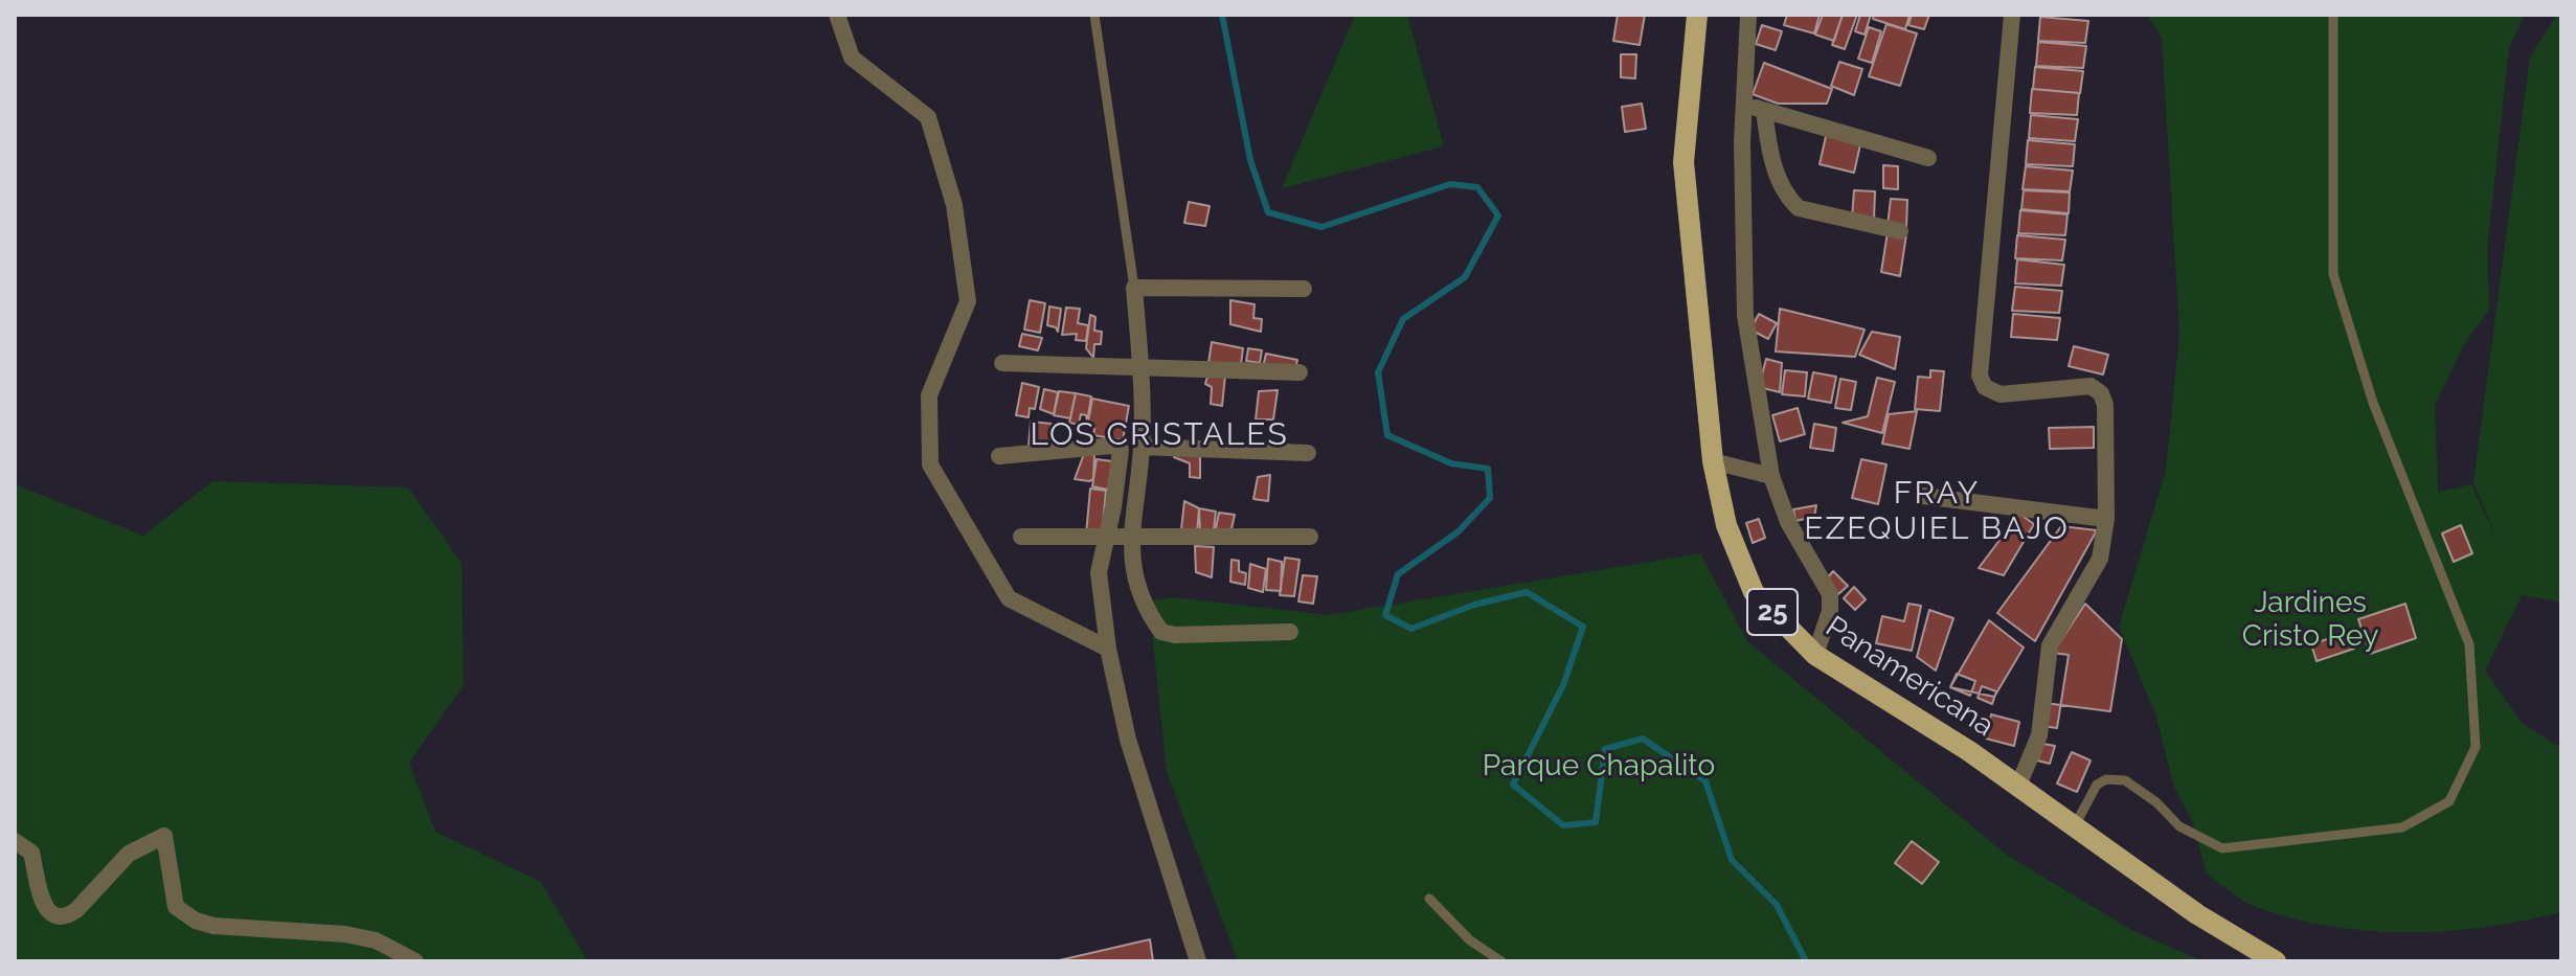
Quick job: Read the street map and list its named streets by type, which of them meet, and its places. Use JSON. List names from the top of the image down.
{
  "streets": {
    "main road": ["25", "Panamericana"]
  },
  "districts": ["LOS CRISTALES", "FRAY EZEQUIEL BAJO"],
  "parks": ["Jardines Cristo Rey", "Parque Chapalito"]
}
